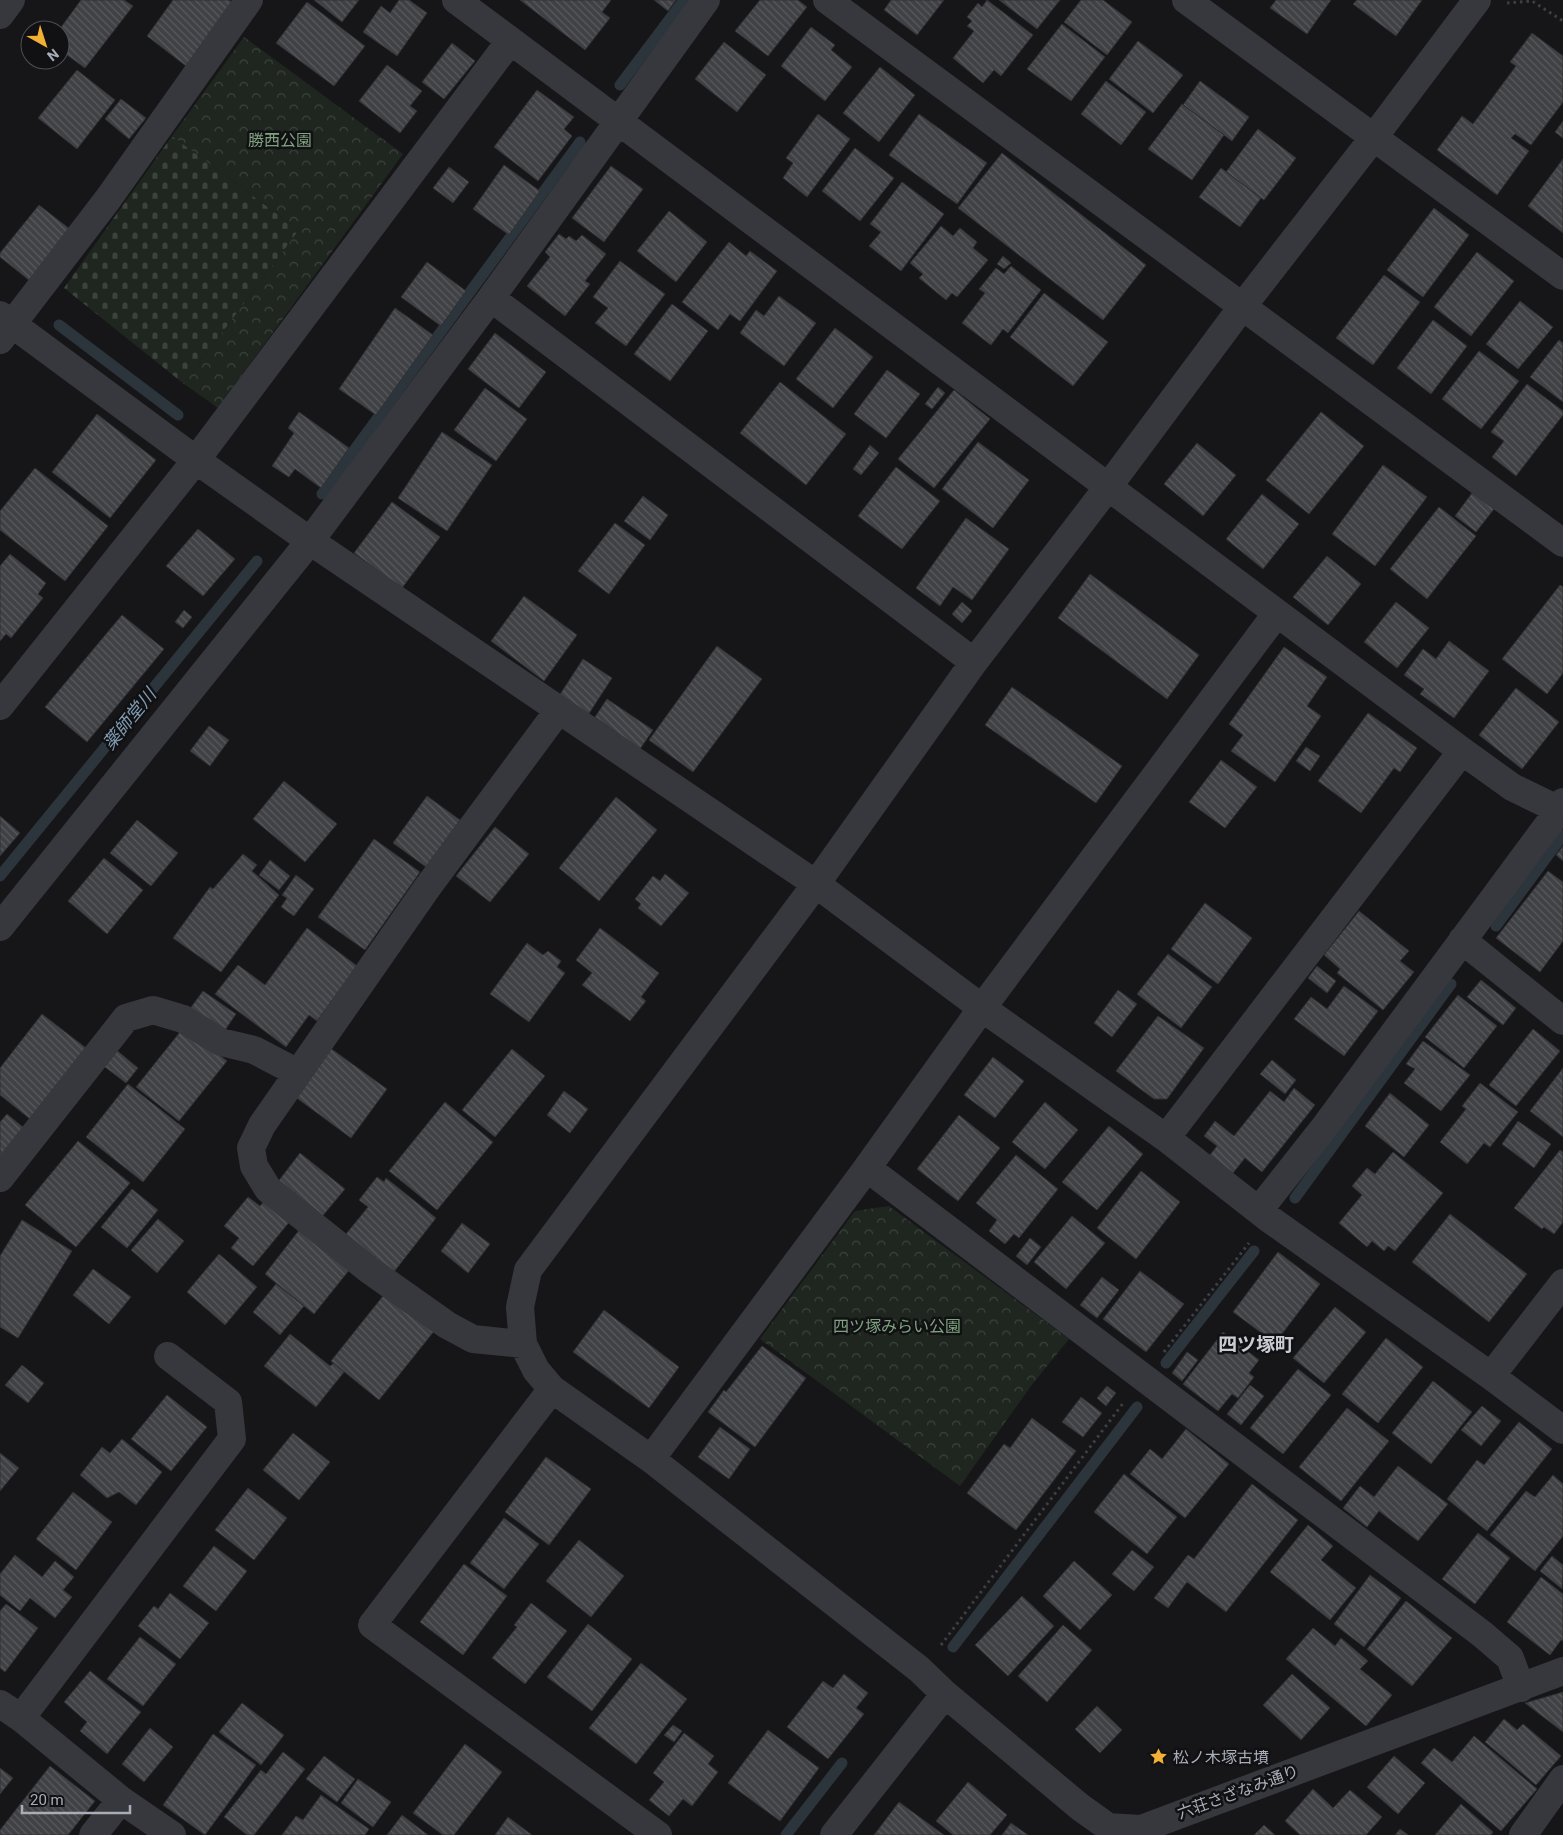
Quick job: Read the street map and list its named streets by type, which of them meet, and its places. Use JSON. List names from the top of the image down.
{
  "streets": {
    "street": ["六荘さざなみ通り"]
  },
  "districts": ["四ツ塚町"],
  "water": ["薬師堂川"],
  "parks": ["勝西公園", "四ツ塚みらい公園"],
  "places": {
    "place": ["松ノ木塚古墳"]
  },
  "scale_bar": "20 m",
  "north": "bottom right"
}
